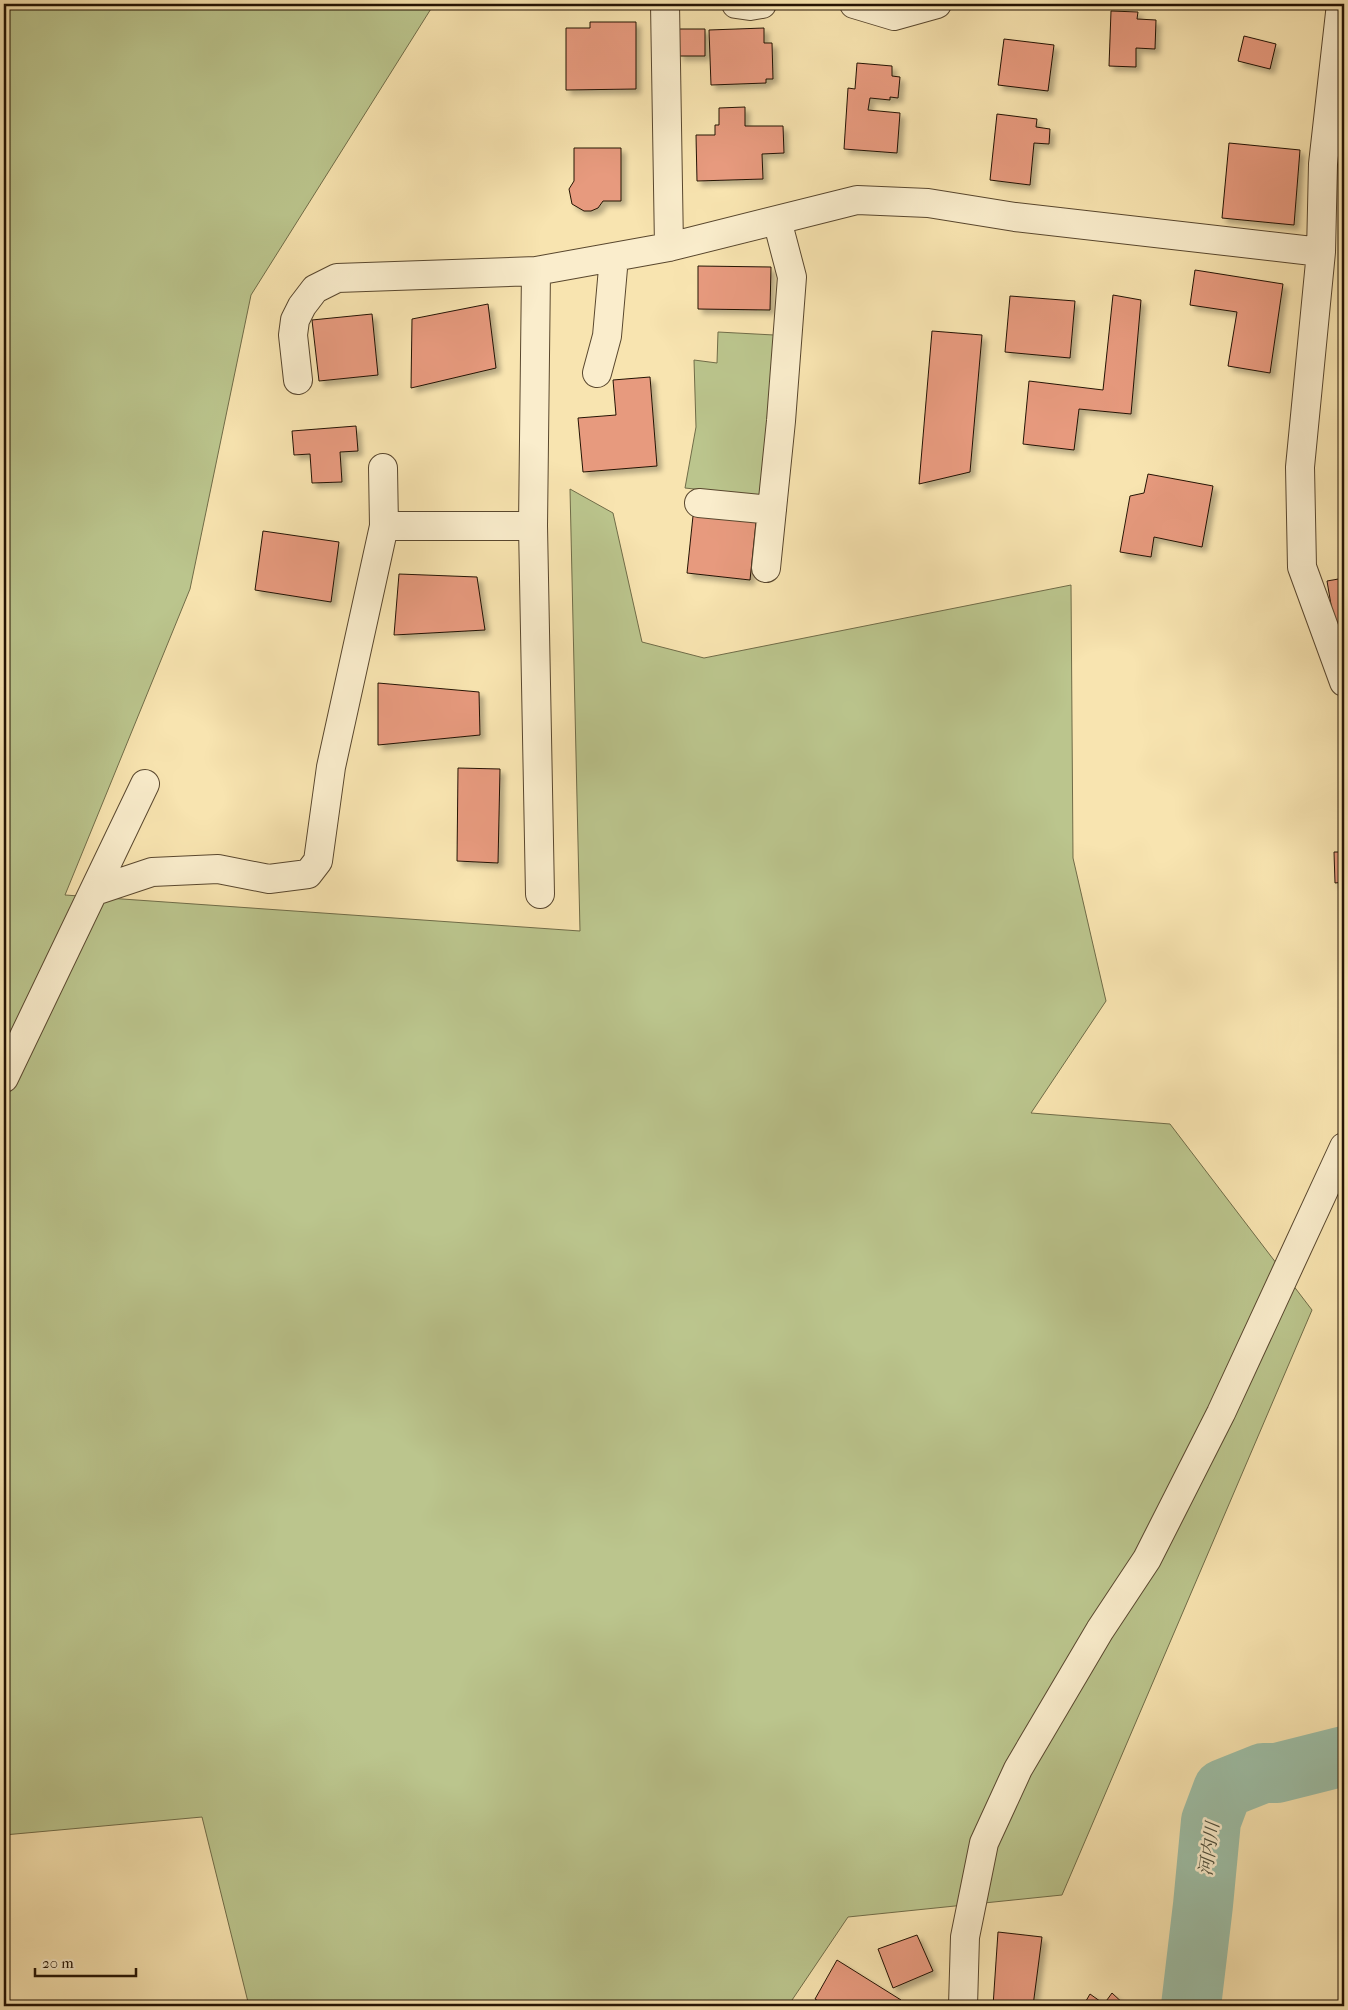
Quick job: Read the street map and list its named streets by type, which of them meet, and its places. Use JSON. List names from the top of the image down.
{
  "water": ["河内川"],
  "scale_bar": "20 m"
}
